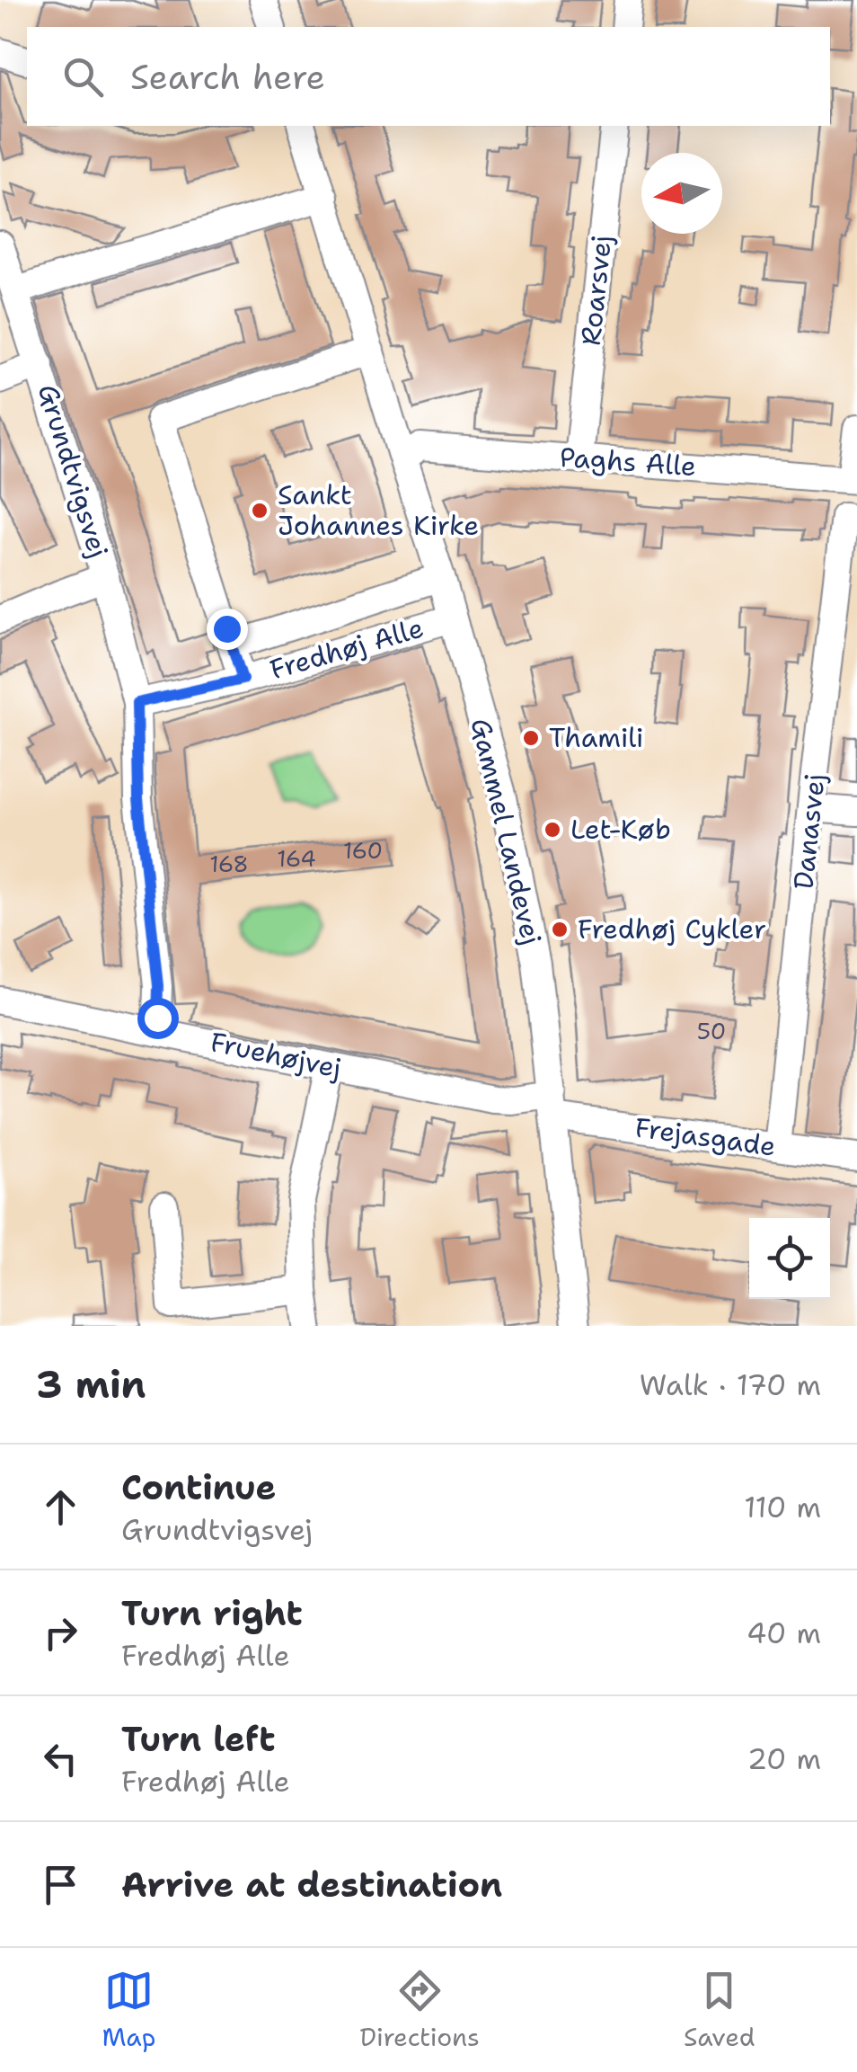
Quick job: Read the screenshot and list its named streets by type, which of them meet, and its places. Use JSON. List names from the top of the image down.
{
  "streets": {
    "street": [
      "Roarsvej",
      "Paghs Alle",
      "Grundtvigsvej",
      "Fredhøj Alle",
      "Gammel Landevej",
      "Danasvej",
      "Fruehøjvej",
      "Frejasgade"
    ]
  },
  "crossings": [
    ["Roarsvej", "Paghs Alle"],
    ["Paghs Alle", "Gammel Landevej"],
    ["Grundtvigsvej", "Fredhøj Alle"],
    ["Grundtvigsvej", "Fruehøjvej"],
    ["Fredhøj Alle", "Gammel Landevej"],
    ["Gammel Landevej", "Fruehøjvej"],
    ["Gammel Landevej", "Frejasgade"],
    ["Danasvej", "Frejasgade"],
    ["Fruehøjvej", "Frejasgade"]
  ],
  "places": [
    "Sankt Johannes Kirke",
    "Thamili",
    "Let-Køb",
    "Fredhøj Cykler"
  ],
  "house_numbers": [
    "160",
    "164",
    "168",
    "50"
  ],
  "north": "left",
  "page": {
    "search": "Search here",
    "heading": ["3 min", "Walk · 170 m"],
    "list": [
      ["Continue", "Grundtvigsvej", "110 m"],
      ["Turn right", "Fredhøj Alle", "40 m"],
      ["Turn left", "Fredhøj Alle", "20 m"],
      "Arrive at destination"
    ],
    "nav": ["Map", "Directions", "Saved"]
  }
}
